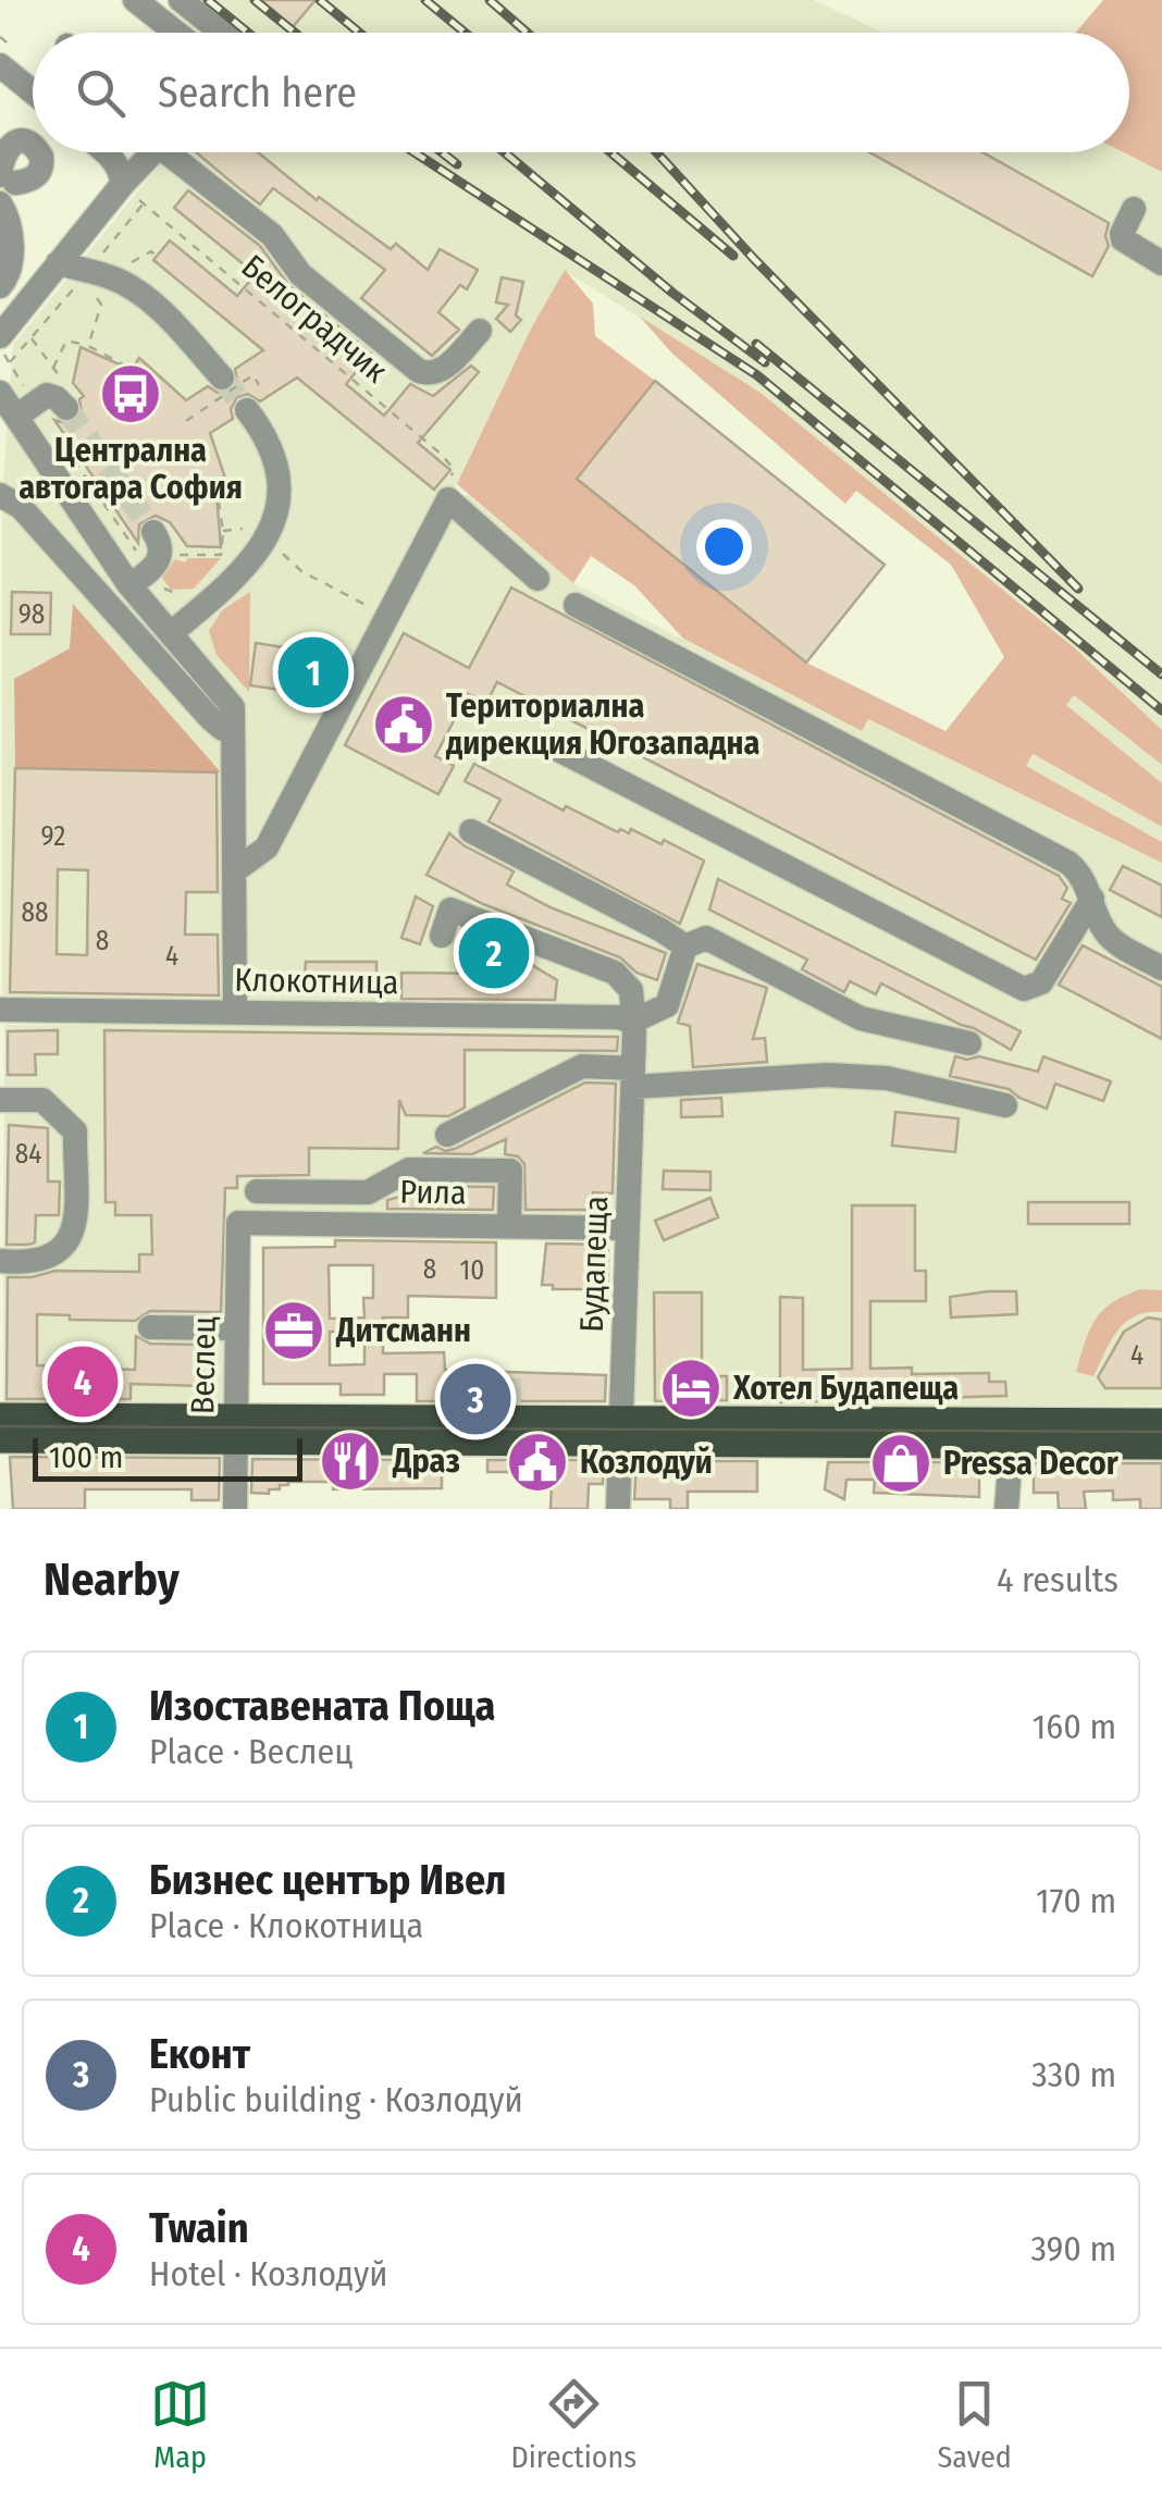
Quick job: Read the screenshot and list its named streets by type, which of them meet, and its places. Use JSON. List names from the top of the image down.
{
  "streets": {
    "street": [
      "Клокотница",
      "Рила",
      "Будапеща",
      "Веслец"
    ],
    "path": ["Белоградчик"]
  },
  "crossings": [
    ["Клокотница", "Будапеща"],
    ["Рила", "Будапеща"],
    ["Рила", "Веслец"]
  ],
  "places": {
    "bus stop": ["Централна автогара София"],
    "public building": ["Териториална дирекция Югозападна", "Козлодуй"],
    "office": ["Дитсманн"],
    "hotel": ["Хотел Будапеща"],
    "restaurant": ["Драз"],
    "shop": ["Pressa Decor"]
  },
  "house_numbers": [
    "98",
    "92",
    "88",
    "8",
    "4",
    "84",
    "8",
    "10",
    "4"
  ],
  "scale_bar": "100 m",
  "page": {
    "search": "Search here",
    "pins": [
      "1",
      "2",
      "4",
      "3"
    ],
    "scale": "100 m",
    "heading": ["Nearby", "4 results"],
    "list": [
      {
        "mark": "1",
        "name": "Изоставената Поща",
        "note": "Place · Веслец",
        "value": "160 m"
      },
      {
        "mark": "2",
        "name": "Бизнес център Ивел",
        "note": "Place · Клокотница",
        "value": "170 m"
      },
      {
        "mark": "3",
        "name": "Еконт",
        "note": "Public building · Козлодуй",
        "value": "330 m"
      },
      {
        "mark": "4",
        "name": "Twain",
        "note": "Hotel · Козлодуй",
        "value": "390 m"
      }
    ],
    "nav": ["Map", "Directions", "Saved"]
  }
}
